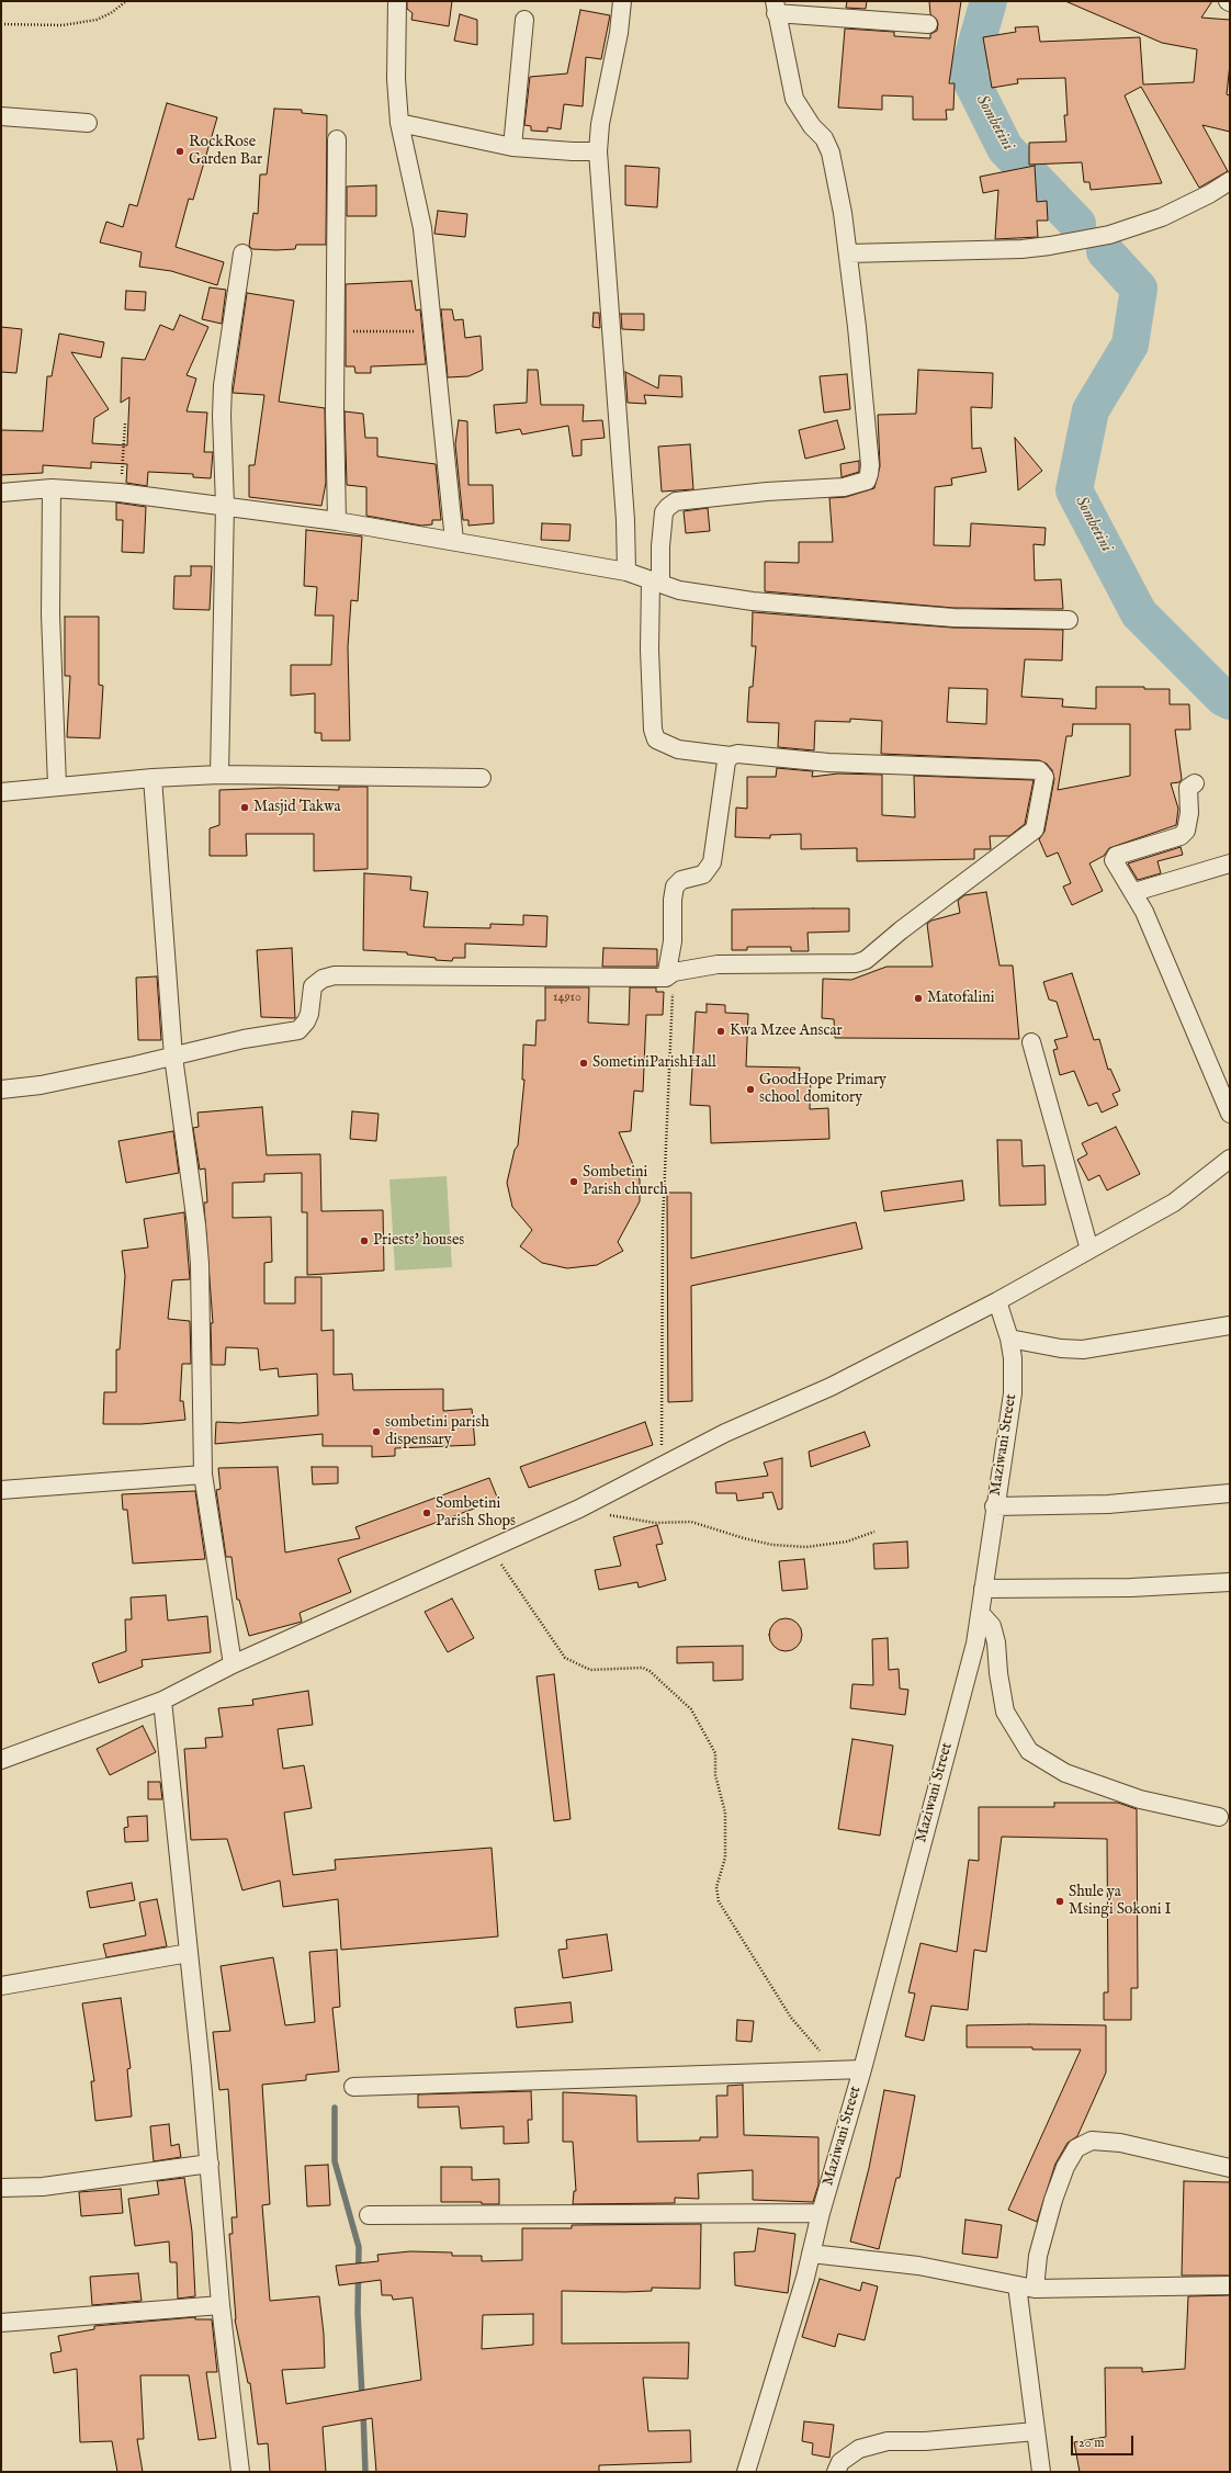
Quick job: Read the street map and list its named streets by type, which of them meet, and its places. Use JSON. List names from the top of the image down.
{
  "streets": {
    "street": ["Maziwani Street"]
  },
  "water": ["Sombetini"],
  "places": [
    "RockRose Garden Bar",
    "Masjid Takwa",
    "Matofalini",
    "Kwa Mzee Anscar",
    "SometiniParishHall",
    "GoodHope Primary school domitory",
    "Sombetini Parish church",
    "Priests' houses",
    "sombetini parish dispensary",
    "Sombetini Parish Shops",
    "Shule ya Msingi Sokoni I"
  ],
  "house_numbers": ["14910"],
  "scale_bar": "20 m"
}
